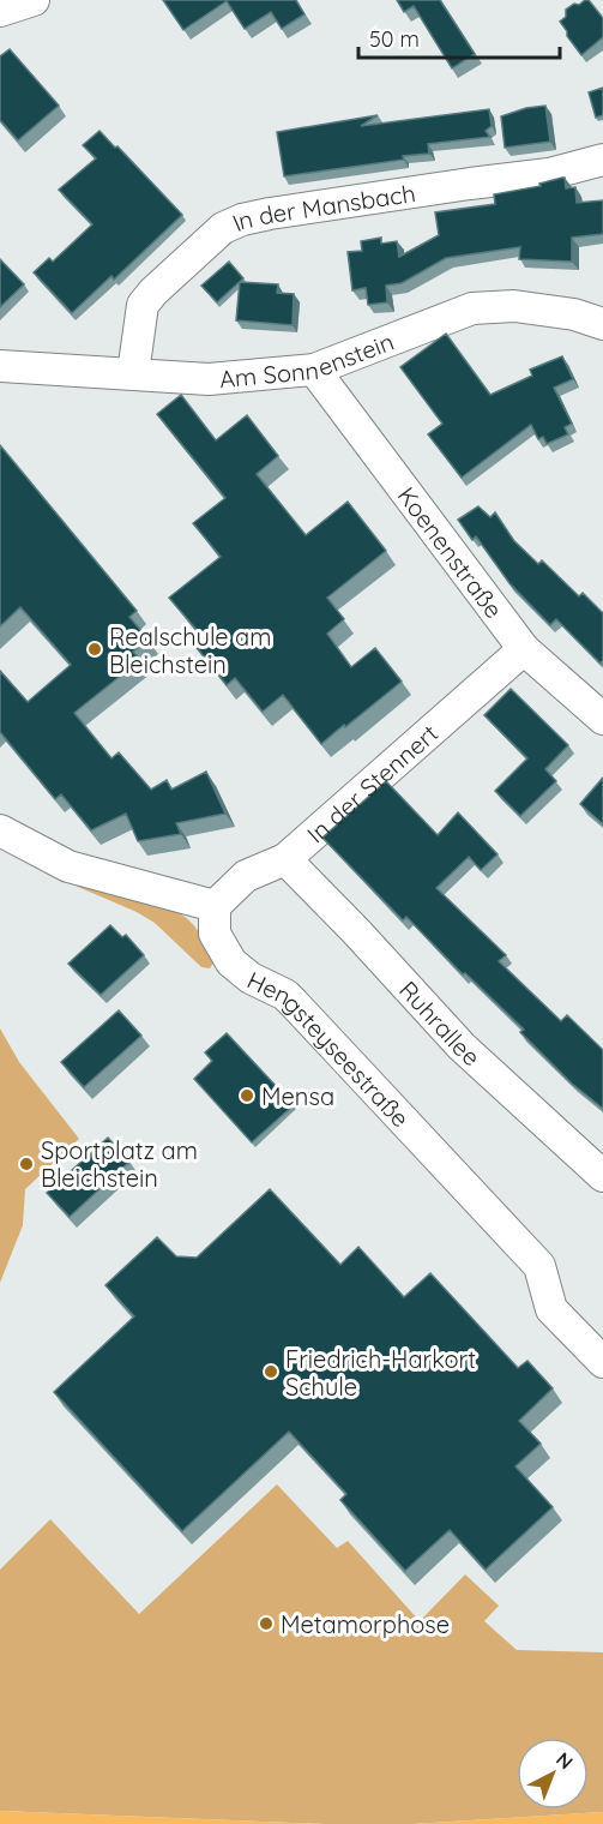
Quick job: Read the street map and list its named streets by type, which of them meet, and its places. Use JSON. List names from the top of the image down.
{
  "streets": {
    "street": [
      "In der Mansbach",
      "Am Sonnenstein",
      "Koenenstraße",
      "In der Stennert",
      "Ruhrallee",
      "Hengsteyseestraße"
    ]
  },
  "crossings": [
    ["In der Mansbach", "Am Sonnenstein"],
    ["Am Sonnenstein", "Koenenstraße"],
    ["Koenenstraße", "In der Stennert"],
    ["In der Stennert", "Ruhrallee"],
    ["In der Stennert", "Hengsteyseestraße"]
  ],
  "places": [
    "Realschule am Bleichstein",
    "Mensa",
    "Sportplatz am Bleichstein",
    "Friedrich-Harkort Schule",
    "Metamorphose"
  ],
  "scale_bar": "50 m",
  "north": "top right"
}
